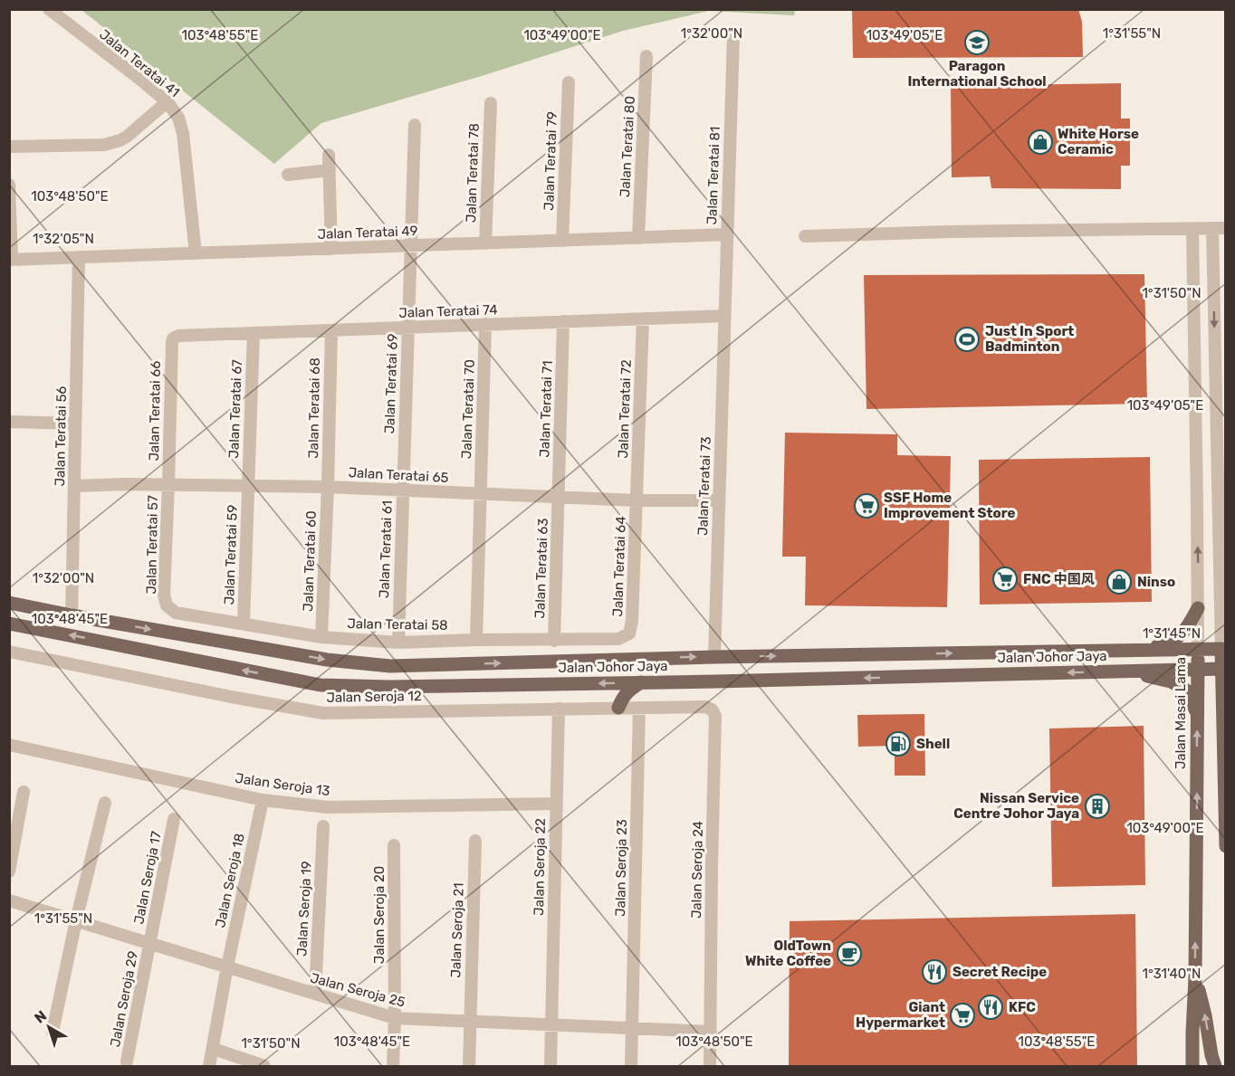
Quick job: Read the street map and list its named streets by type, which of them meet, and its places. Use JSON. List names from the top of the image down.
{
  "streets": {
    "main road": ["Jalan Johor Jaya", "Jalan Masai Lama"],
    "street": [
      "Jalan Teratai 41",
      "Jalan Teratai 80",
      "Jalan Teratai 79",
      "Jalan Teratai 78",
      "Jalan Teratai 81",
      "Jalan Teratai 49",
      "Jalan Teratai 74",
      "Jalan Teratai 69",
      "Jalan Teratai 68",
      "Jalan Teratai 67",
      "Jalan Teratai 70",
      "Jalan Teratai 71",
      "Jalan Teratai 72",
      "Jalan Teratai 66",
      "Jalan Teratai 56",
      "Jalan Teratai 65",
      "Jalan Teratai 73",
      "Jalan Teratai 57",
      "Jalan Teratai 61",
      "Jalan Teratai 59",
      "Jalan Teratai 60",
      "Jalan Teratai 64",
      "Jalan Teratai 63",
      "Jalan Teratai 58",
      "Jalan Seroja 12",
      "Jalan Seroja 13",
      "Jalan Seroja 22",
      "Jalan Seroja 23",
      "Jalan Seroja 24",
      "Jalan Seroja 17",
      "Jalan Seroja 18",
      "Jalan Seroja 19",
      "Jalan Seroja 20",
      "Jalan Seroja 21",
      "Jalan Seroja 25",
      "Jalan Seroja 29"
    ]
  },
  "crossings": [
    ["Jalan Teratai 41", "Jalan Teratai 49"],
    ["Jalan Teratai 80", "Jalan Teratai 49"],
    ["Jalan Teratai 79", "Jalan Teratai 49"],
    ["Jalan Teratai 78", "Jalan Teratai 49"],
    ["Jalan Teratai 81", "Jalan Teratai 49"],
    ["Jalan Teratai 81", "Jalan Teratai 74"],
    ["Jalan Teratai 81", "Jalan Teratai 73"],
    ["Jalan Teratai 49", "Jalan Teratai 69"],
    ["Jalan Teratai 49", "Jalan Teratai 56"],
    ["Jalan Teratai 74", "Jalan Teratai 69"],
    ["Jalan Teratai 74", "Jalan Teratai 68"],
    ["Jalan Teratai 74", "Jalan Teratai 67"],
    ["Jalan Teratai 74", "Jalan Teratai 70"],
    ["Jalan Teratai 74", "Jalan Teratai 71"],
    ["Jalan Teratai 74", "Jalan Teratai 72"],
    ["Jalan Teratai 74", "Jalan Teratai 66"],
    ["Jalan Teratai 74", "Jalan Teratai 73"],
    ["Jalan Teratai 69", "Jalan Teratai 65"],
    ["Jalan Teratai 69", "Jalan Teratai 61"],
    ["Jalan Teratai 68", "Jalan Teratai 65"],
    ["Jalan Teratai 68", "Jalan Teratai 60"],
    ["Jalan Teratai 67", "Jalan Teratai 65"],
    ["Jalan Teratai 67", "Jalan Teratai 59"],
    ["Jalan Teratai 70", "Jalan Teratai 65"],
    ["Jalan Teratai 70", "Jalan Teratai 58"],
    ["Jalan Teratai 71", "Jalan Teratai 65"],
    ["Jalan Teratai 71", "Jalan Teratai 63"],
    ["Jalan Teratai 72", "Jalan Teratai 65"],
    ["Jalan Teratai 72", "Jalan Teratai 64"],
    ["Jalan Teratai 66", "Jalan Teratai 65"],
    ["Jalan Teratai 66", "Jalan Teratai 57"],
    ["Jalan Teratai 56", "Jalan Teratai 65"],
    ["Jalan Teratai 56", "Jalan Johor Jaya"],
    ["Jalan Teratai 65", "Jalan Teratai 73"],
    ["Jalan Teratai 65", "Jalan Teratai 57"],
    ["Jalan Teratai 65", "Jalan Teratai 61"],
    ["Jalan Teratai 65", "Jalan Teratai 59"],
    ["Jalan Teratai 65", "Jalan Teratai 60"],
    ["Jalan Teratai 65", "Jalan Teratai 64"],
    ["Jalan Teratai 65", "Jalan Teratai 63"],
    ["Jalan Teratai 73", "Jalan Johor Jaya"],
    ["Jalan Teratai 57", "Jalan Teratai 58"],
    ["Jalan Teratai 61", "Jalan Teratai 58"],
    ["Jalan Teratai 59", "Jalan Teratai 58"],
    ["Jalan Teratai 60", "Jalan Teratai 58"],
    ["Jalan Teratai 64", "Jalan Teratai 58"],
    ["Jalan Teratai 63", "Jalan Teratai 58"],
    ["Jalan Johor Jaya", "Jalan Masai Lama"],
    ["Jalan Seroja 12", "Jalan Seroja 22"],
    ["Jalan Seroja 12", "Jalan Seroja 23"],
    ["Jalan Seroja 12", "Jalan Seroja 24"],
    ["Jalan Seroja 13", "Jalan Seroja 22"],
    ["Jalan Seroja 13", "Jalan Seroja 18"],
    ["Jalan Seroja 22", "Jalan Seroja 25"],
    ["Jalan Seroja 23", "Jalan Seroja 25"],
    ["Jalan Seroja 24", "Jalan Seroja 25"],
    ["Jalan Seroja 17", "Jalan Seroja 25"],
    ["Jalan Seroja 17", "Jalan Seroja 29"],
    ["Jalan Seroja 18", "Jalan Seroja 25"],
    ["Jalan Seroja 19", "Jalan Seroja 25"],
    ["Jalan Seroja 20", "Jalan Seroja 25"],
    ["Jalan Seroja 21", "Jalan Seroja 25"],
    ["Jalan Seroja 25", "Jalan Seroja 29"]
  ],
  "one_way": ["Jalan Masai Lama"],
  "places": {
    "school or university": ["Paragon International School"],
    "shop": ["White Horse Ceramic", "Ninso"],
    "sports": ["Just In Sport Badminton"],
    "supermarket": ["SSF Home Improvement Store", "FNC 中国风", "Giant Hypermarket"],
    "fuel station": ["Shell"],
    "building": ["Nissan Service Centre Johor Jaya"],
    "cafe": ["OldTown White Coffee"],
    "restaurant": ["Secret Recipe", "KFC"]
  },
  "north": "top left",
  "coordinates": [
    "1°32'00\"N",
    "1°31'55\"N",
    "103°48'55\"E",
    "103°49'00\"E",
    "103°49'05\"E",
    "103°48'50\"E",
    "1°32'05\"N",
    "1°31'50\"N",
    "103°48'45\"E",
    "1°31'45\"N",
    "1°31'40\"N"
  ]
}
